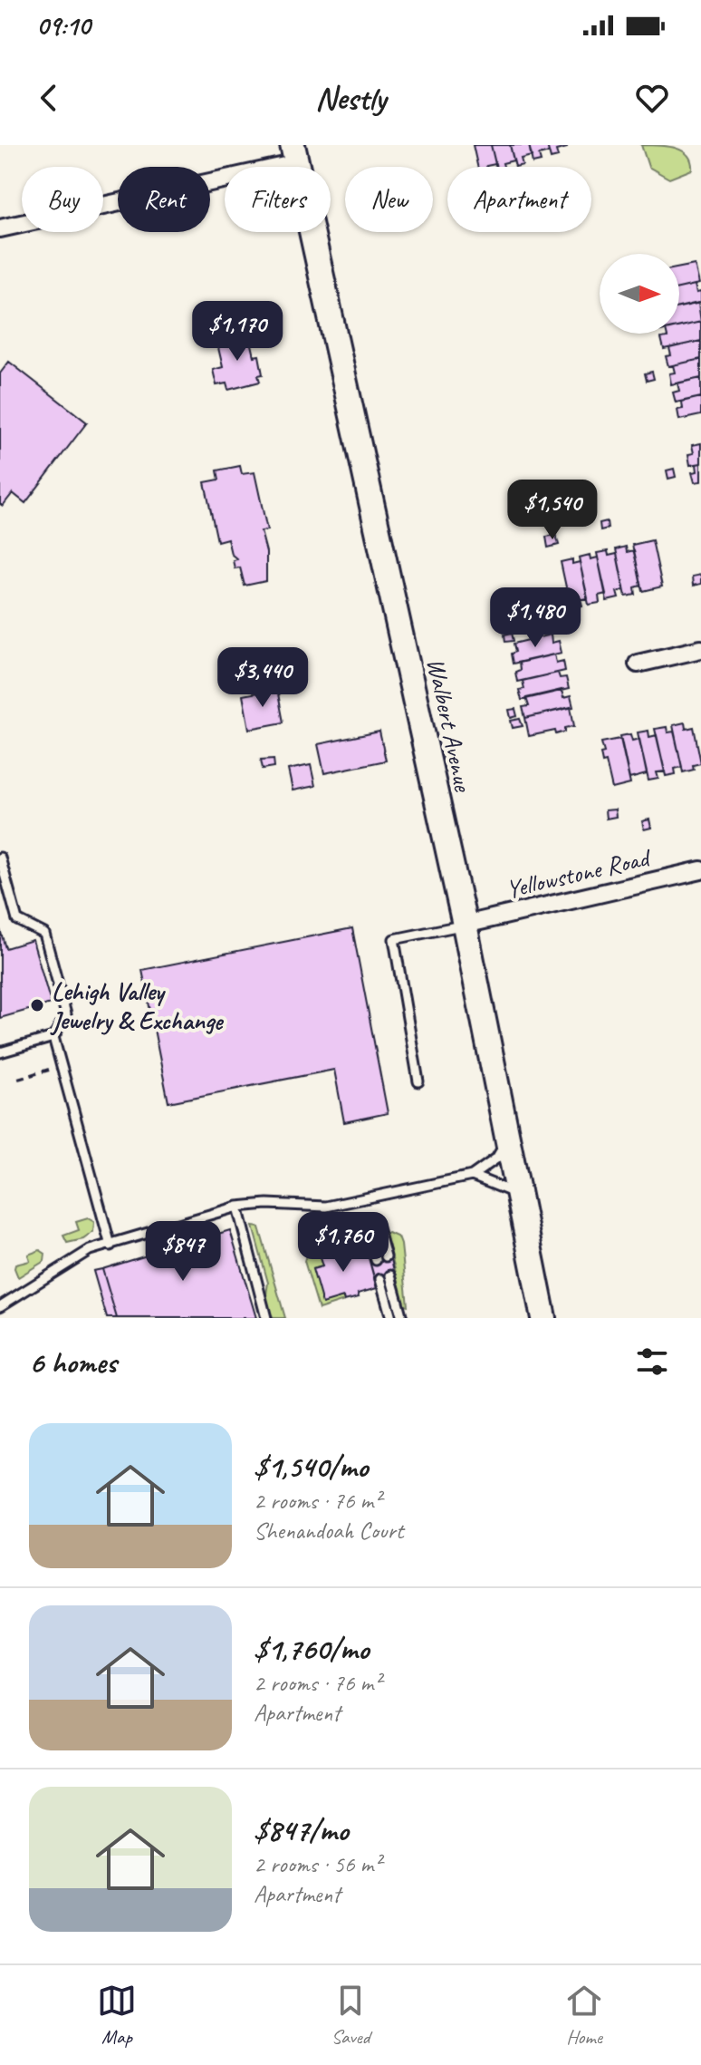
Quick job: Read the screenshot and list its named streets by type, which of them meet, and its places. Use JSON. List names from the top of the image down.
{
  "streets": {
    "main road": ["Walbert Avenue"],
    "street": ["Yellowstone Road"]
  },
  "crossings": [
    ["Walbert Avenue", "Yellowstone Road"]
  ],
  "places": ["Lehigh Valley Jewelry & Exchange"],
  "north": "right",
  "page": {
    "status": "09:10",
    "header": "Nestly",
    "chip": [
      "Buy",
      "Rent",
      "Filters",
      "New",
      "Apartment"
    ],
    "price": [
      "$1,170",
      "$1,540",
      "$1,480",
      "$3,440",
      "$1,760",
      "$847"
    ],
    "heading": "6 homes",
    "list": [
      {
        "name": "$1,540/mo",
        "note": "2 rooms · 76 m² · Shenandoah Court"
      },
      {
        "name": "$1,760/mo",
        "note": "2 rooms · 76 m² · Apartment"
      },
      {
        "name": "$847/mo",
        "note": "2 rooms · 56 m² · Apartment"
      }
    ],
    "tabs": ["Map", "Saved", "Home"]
  }
}
